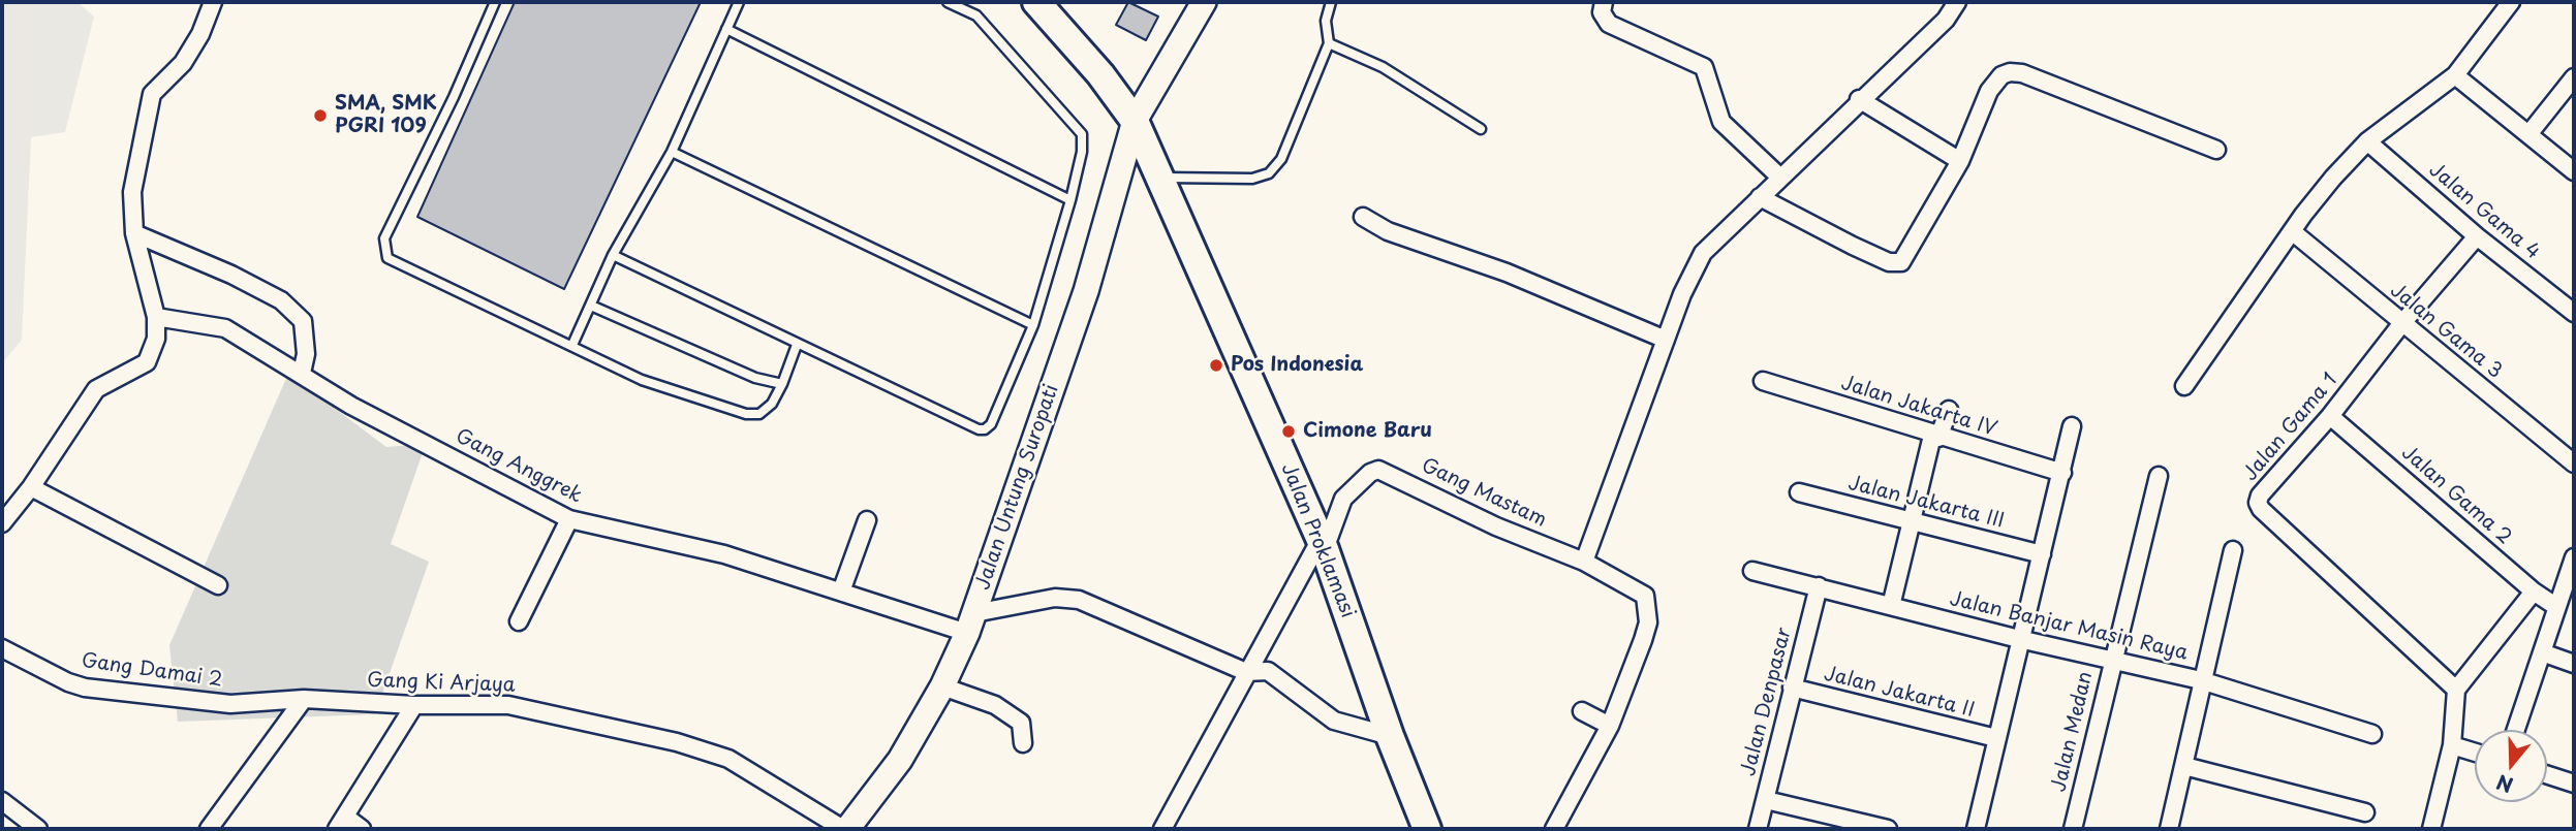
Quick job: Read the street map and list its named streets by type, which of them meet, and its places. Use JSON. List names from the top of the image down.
{
  "streets": {
    "main road": ["Jalan Proklamasi"],
    "street": [
      "Jalan Gama 4",
      "Jalan Gama 3",
      "Jalan Jakarta IV",
      "Jalan Gama 1",
      "Gang Anggrek",
      "Jalan Untung Suropati",
      "Gang Mastam",
      "Jalan Gama 2",
      "Jalan Jakarta III",
      "Jalan Banjar Masin Raya",
      "Gang Damai 2",
      "Gang Ki Arjaya",
      "Jalan Jakarta II",
      "Jalan Denpasar",
      "Jalan Medan"
    ]
  },
  "crossings": [
    ["Jalan Gama 4", "Jalan Gama 1"],
    ["Jalan Gama 3", "Jalan Gama 1"],
    ["Jalan Gama 1", "Jalan Gama 2"],
    ["Gang Anggrek", "Jalan Untung Suropati"],
    ["Jalan Untung Suropati", "Jalan Proklamasi"],
    ["Jalan Untung Suropati", "Gang Ki Arjaya"],
    ["Gang Mastam", "Jalan Proklamasi"],
    ["Jalan Banjar Masin Raya", "Jalan Denpasar"],
    ["Jalan Banjar Masin Raya", "Jalan Medan"],
    ["Gang Damai 2", "Gang Ki Arjaya"],
    ["Jalan Jakarta II", "Jalan Denpasar"]
  ],
  "places": ["SMA, SMK PGRI 109", "Pos Indonesia", "Cimone Baru"],
  "north": "bottom"
}
